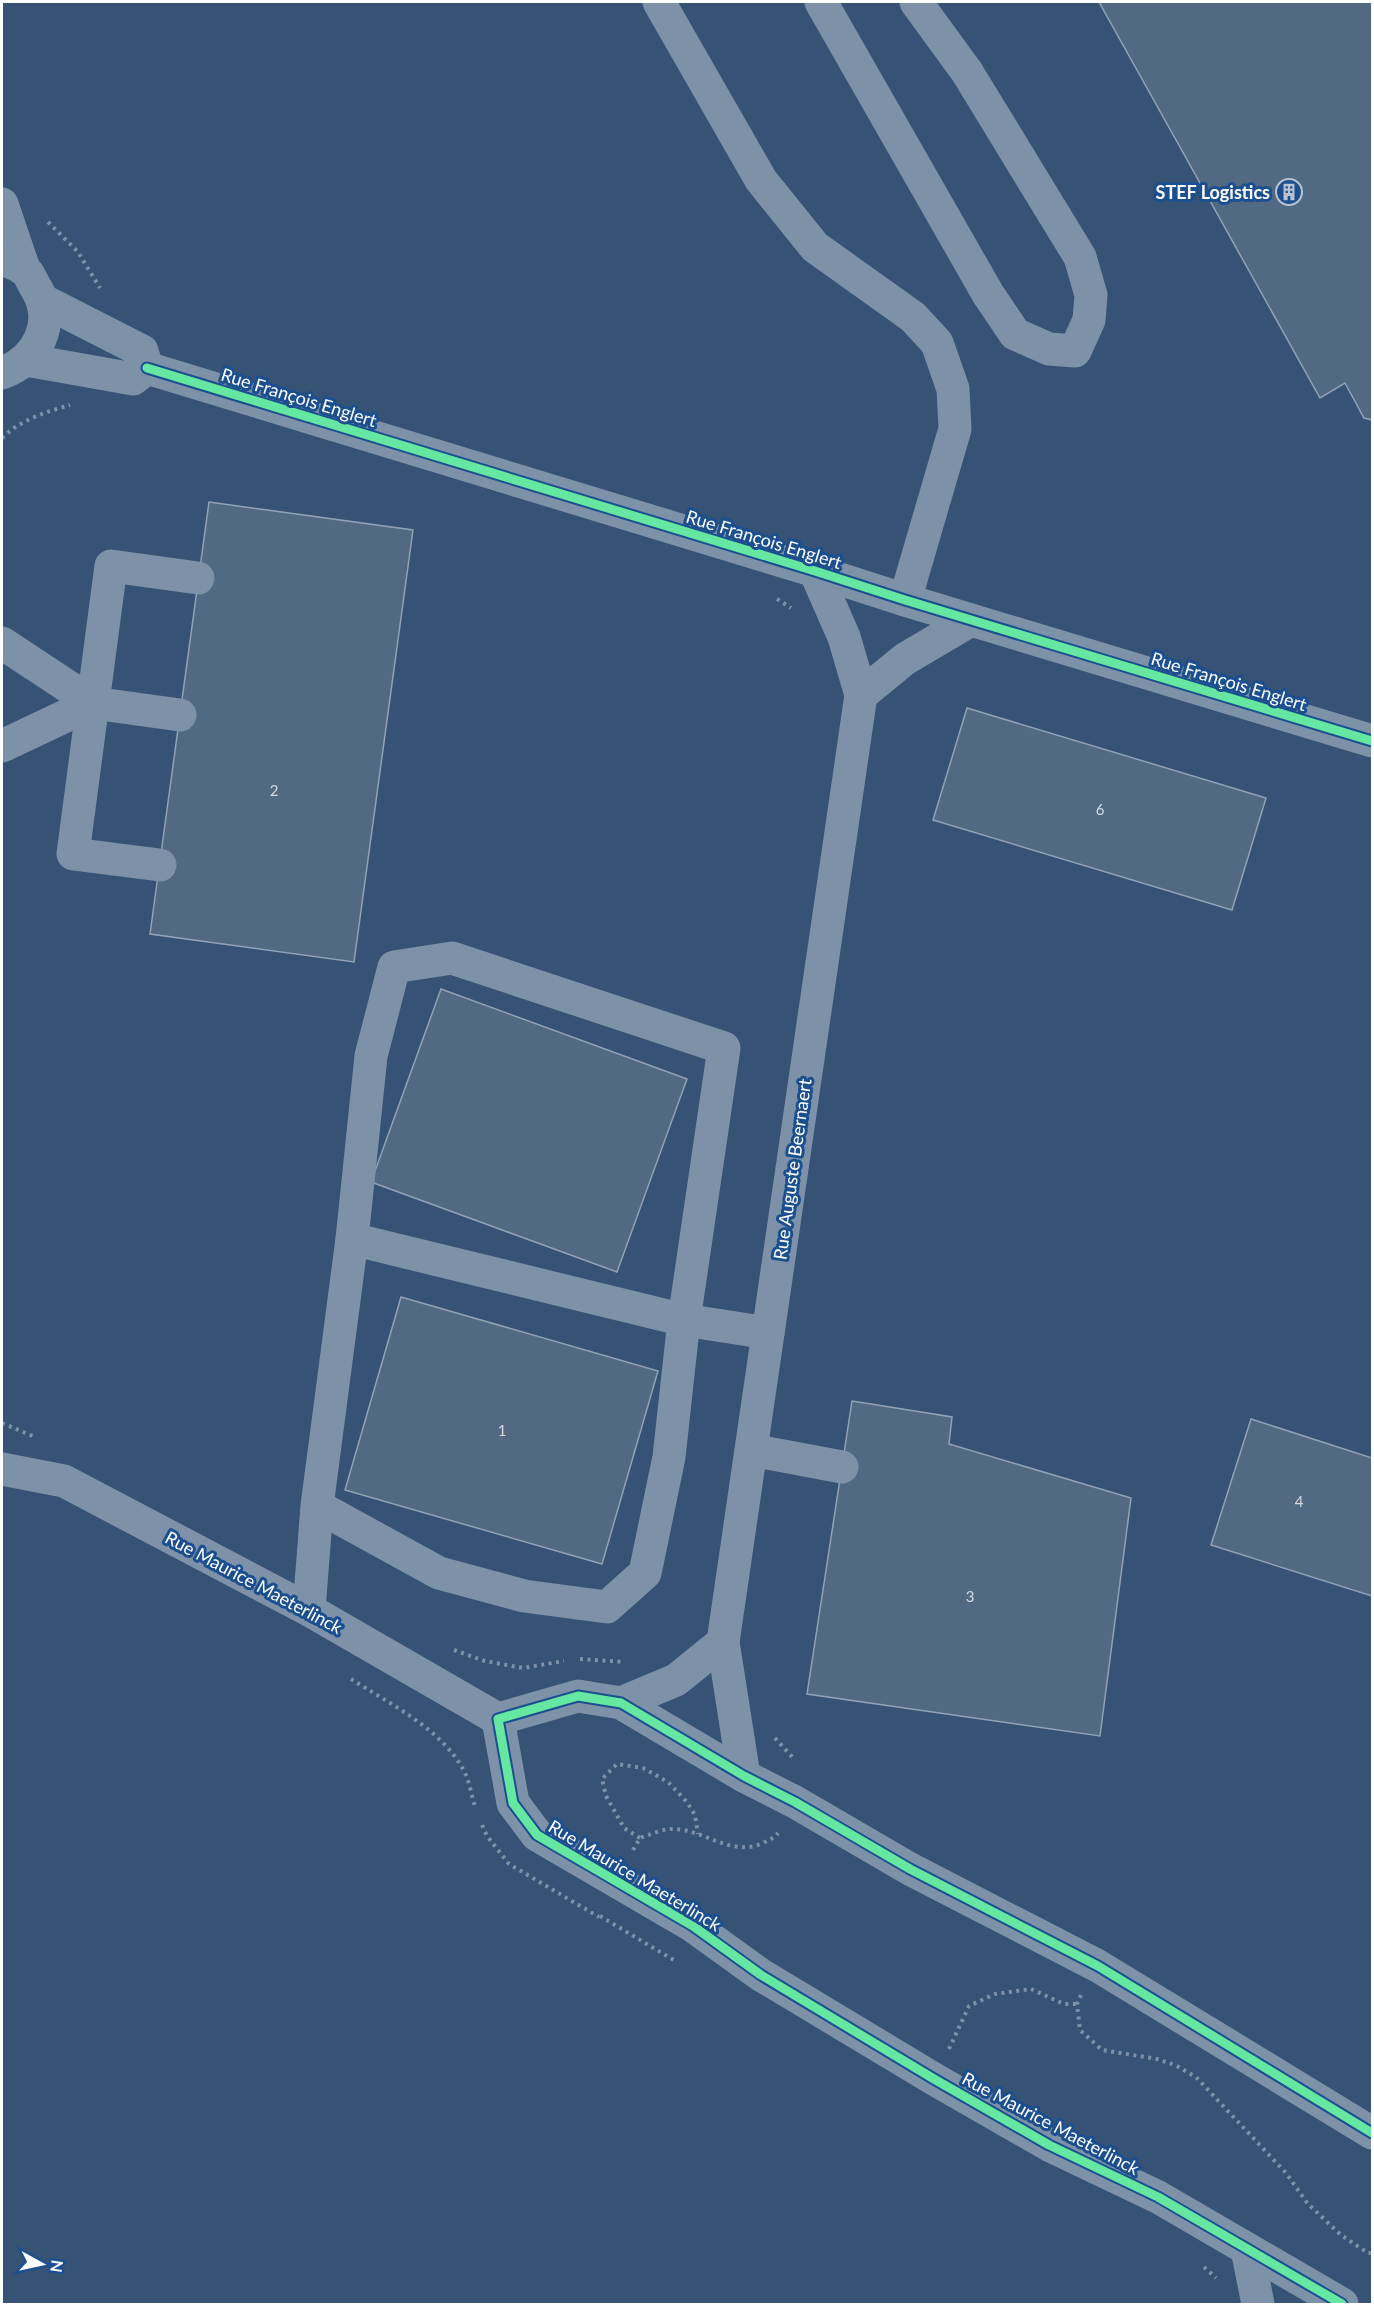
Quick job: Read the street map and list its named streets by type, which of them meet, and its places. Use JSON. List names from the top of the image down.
{
  "streets": {
    "street": ["Rue François Englert", "Rue Auguste Beernaert", "Rue Maurice Maeterlinck"]
  },
  "places": {
    "building": ["STEF Logistics"]
  },
  "house_numbers": [
    "2",
    "6",
    "1",
    "4",
    "3"
  ],
  "north": "right"
}
